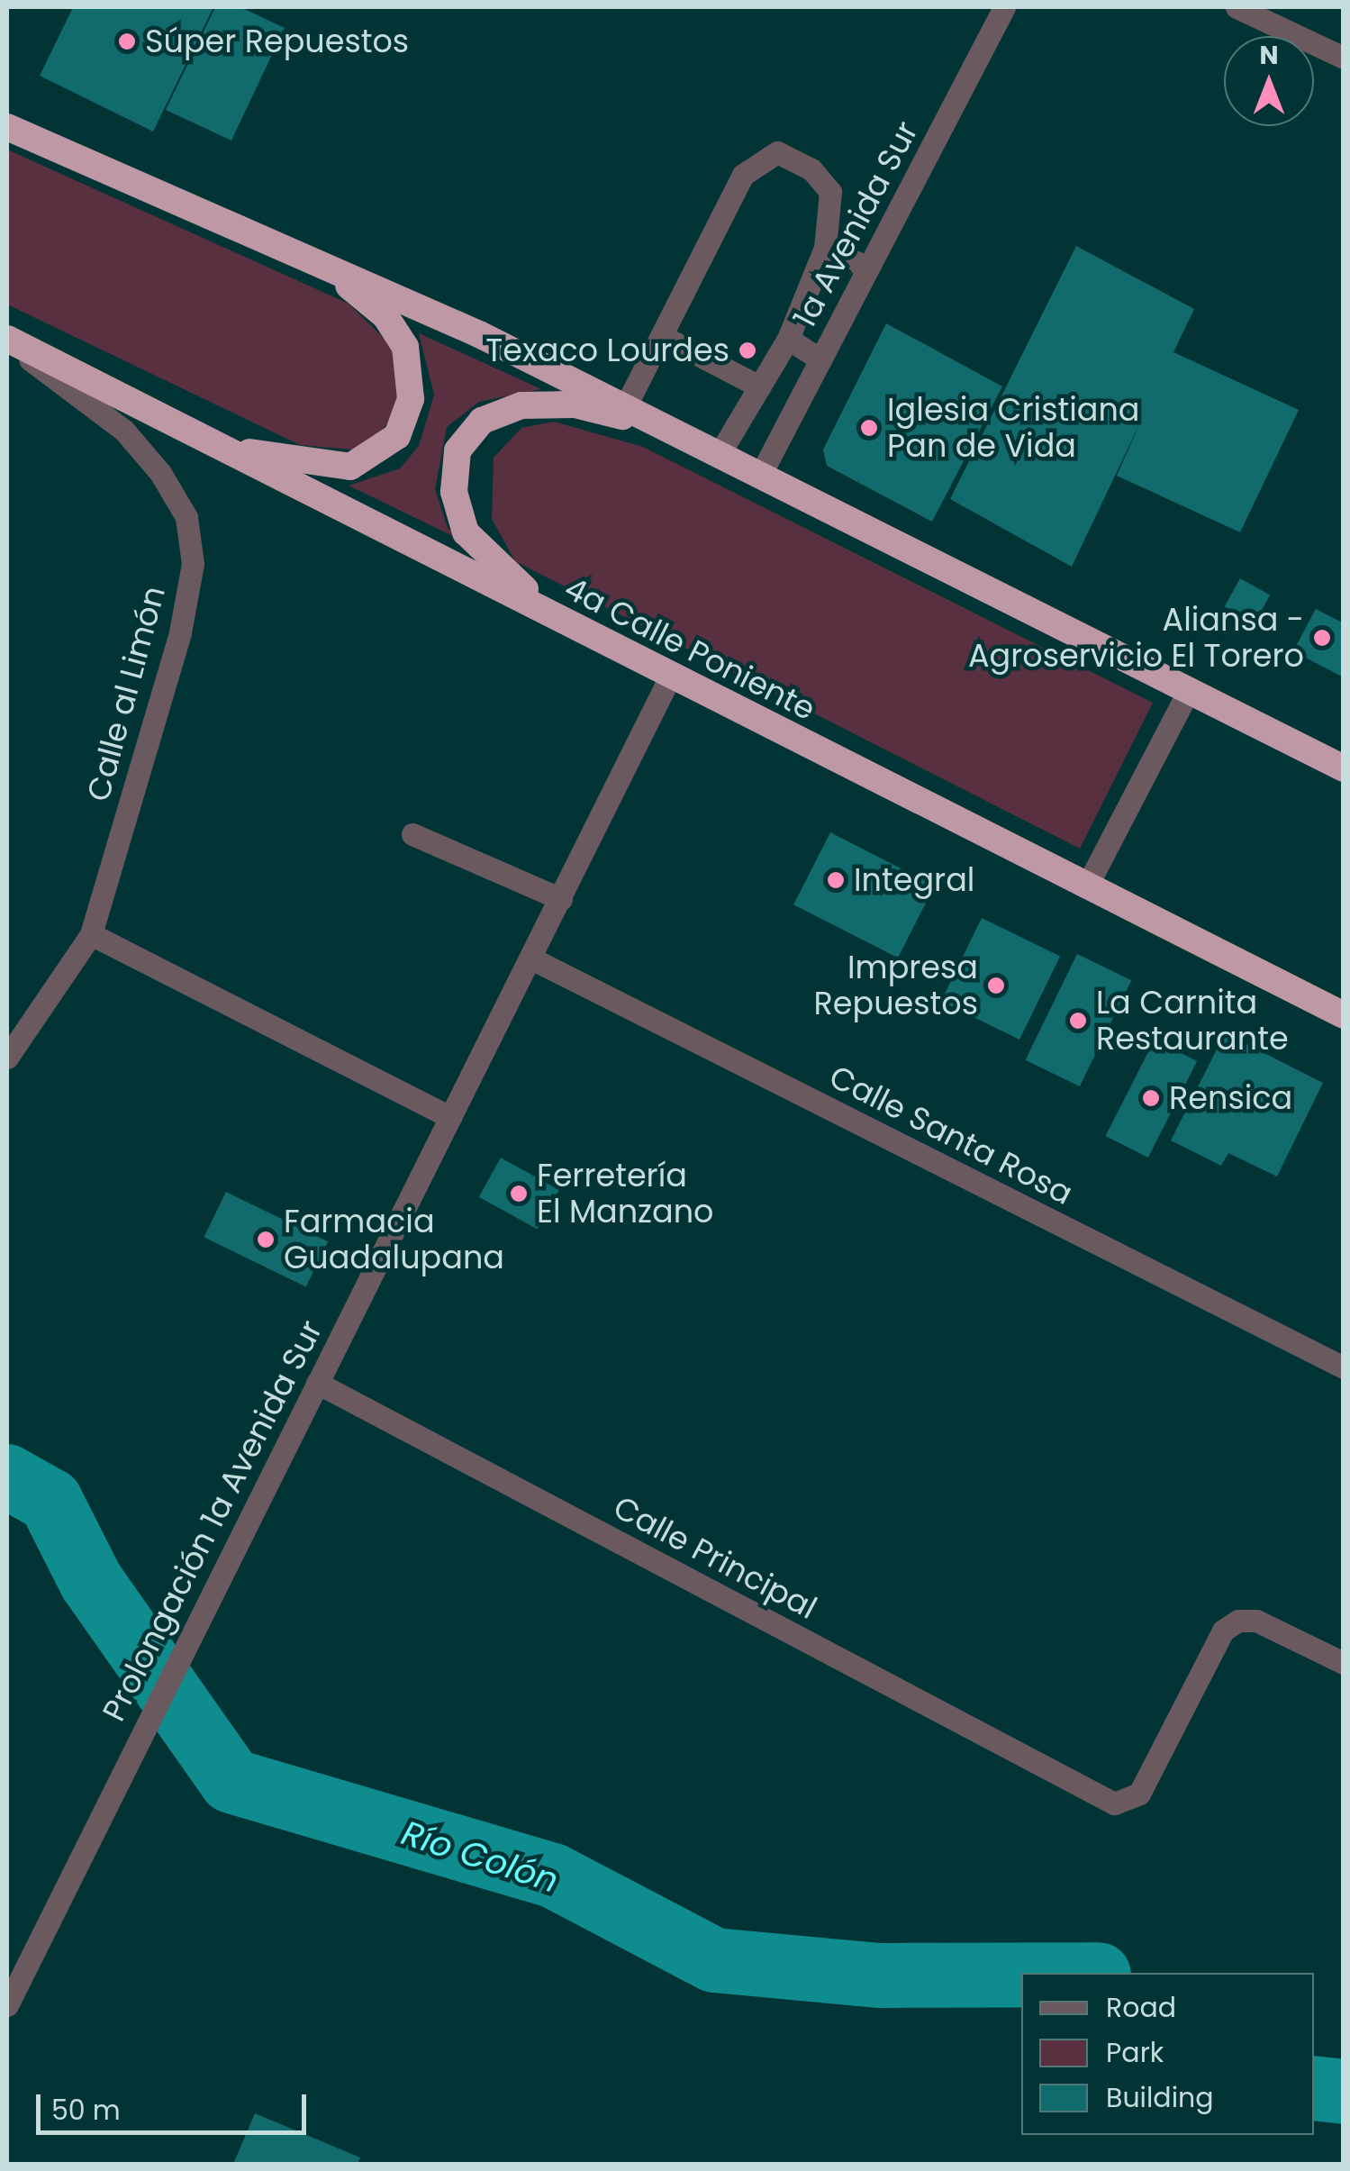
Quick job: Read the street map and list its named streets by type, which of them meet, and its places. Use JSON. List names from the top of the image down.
{
  "streets": {
    "highway": ["4a Calle Poniente"],
    "street": [
      "1a Avenida Sur",
      "Calle al Limón",
      "Calle Santa Rosa",
      "Prolongación 1a Avenida Sur",
      "Calle Principal"
    ]
  },
  "crossings": [
    ["4a Calle Poniente", "Calle al Limón"],
    ["4a Calle Poniente", "Prolongación 1a Avenida Sur"],
    ["Calle Santa Rosa", "Prolongación 1a Avenida Sur"],
    ["Prolongación 1a Avenida Sur", "Calle Principal"]
  ],
  "water": ["Río Colón"],
  "places": [
    "Súper Repuestos",
    "Texaco Lourdes",
    "Iglesia Cristiana Pan de Vida",
    "Aliansa - Agroservicio El Torero",
    "Integral",
    "Impresa Repuestos",
    "La Carnita Restaurante",
    "Rensica",
    "Ferretería El Manzano",
    "Farmacia Guadalupana"
  ],
  "legend": ["Road", "Park", "Building"],
  "scale_bar": "50 m",
  "north": "top"
}
